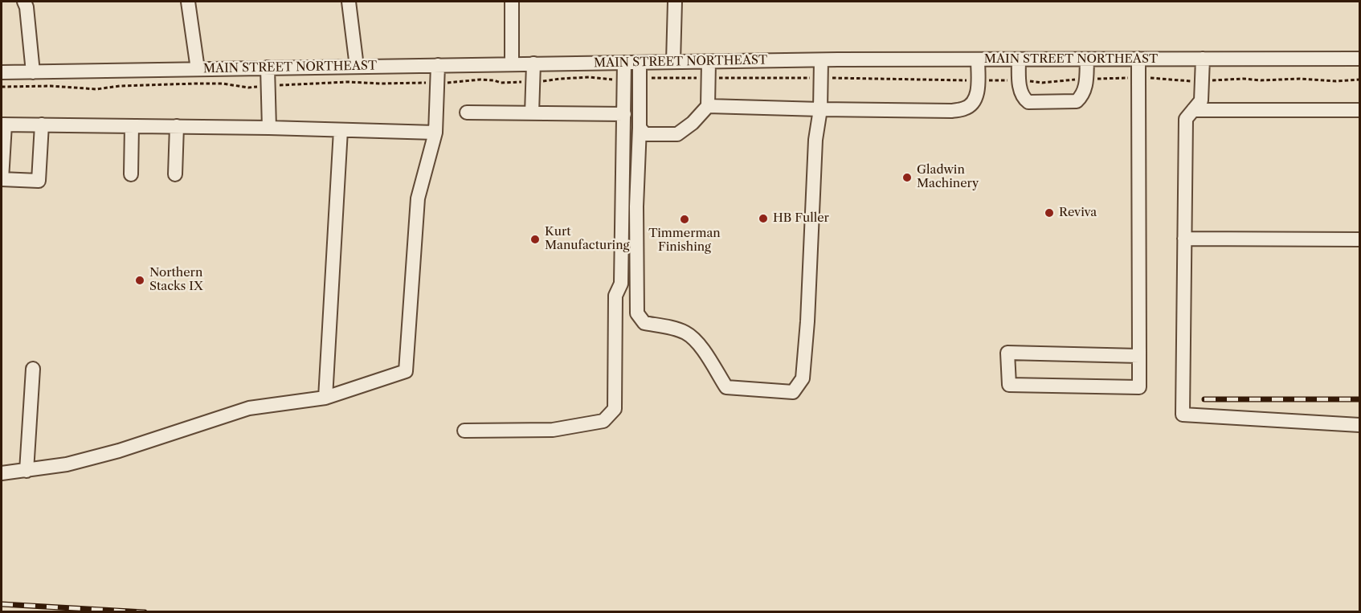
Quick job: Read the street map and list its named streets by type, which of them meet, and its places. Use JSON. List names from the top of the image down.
{
  "streets": {
    "street": ["MAIN STREET NORTHEAST"]
  },
  "places": [
    "Gladwin Machinery",
    "Reviva",
    "HB Fuller",
    "Timmerman Finishing",
    "Kurt Manufacturing",
    "Northern Stacks IX"
  ]
}
